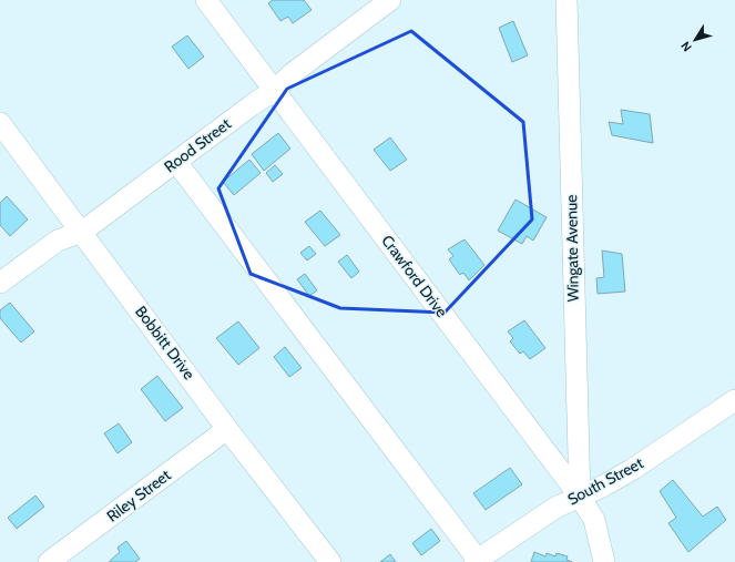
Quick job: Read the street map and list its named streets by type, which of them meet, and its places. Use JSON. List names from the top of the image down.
{
  "streets": {
    "street": [
      "Rood Street",
      "Wingate Avenue",
      "Crawford Drive",
      "Bobbitt Drive",
      "South Street",
      "Riley Street"
    ]
  },
  "crossings": [
    ["Rood Street", "Crawford Drive"],
    ["Rood Street", "Bobbitt Drive"],
    ["Wingate Avenue", "Crawford Drive"],
    ["Wingate Avenue", "South Street"],
    ["Crawford Drive", "South Street"],
    ["Bobbitt Drive", "Riley Street"]
  ],
  "north": "bottom left"
}
